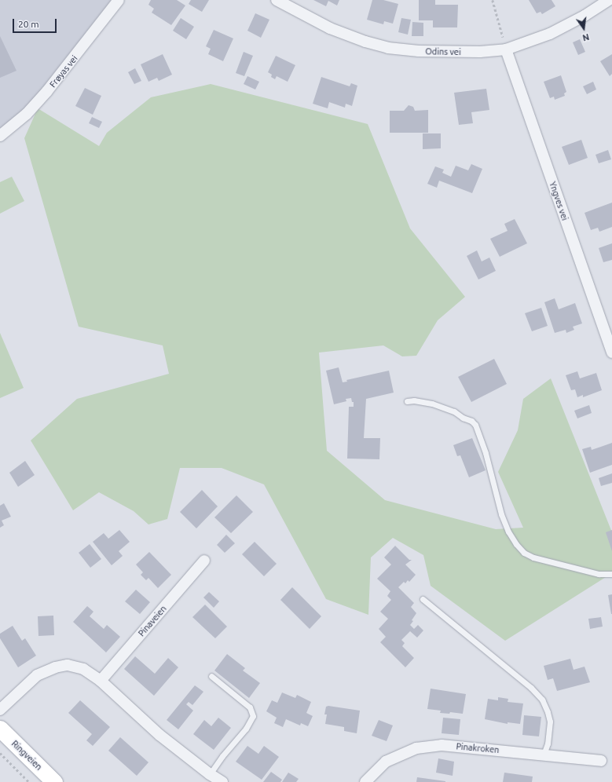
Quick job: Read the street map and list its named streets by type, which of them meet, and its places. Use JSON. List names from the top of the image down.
{
  "streets": {
    "main road": ["Ringveien"],
    "street": [
      "Odins vei",
      "Frøyas vei",
      "Yngves vei",
      "Pinaveien",
      "Pinakroken"
    ]
  },
  "crossings": [
    ["Odins vei", "Yngves vei"]
  ],
  "scale_bar": "20 m",
  "north": "bottom"
}
